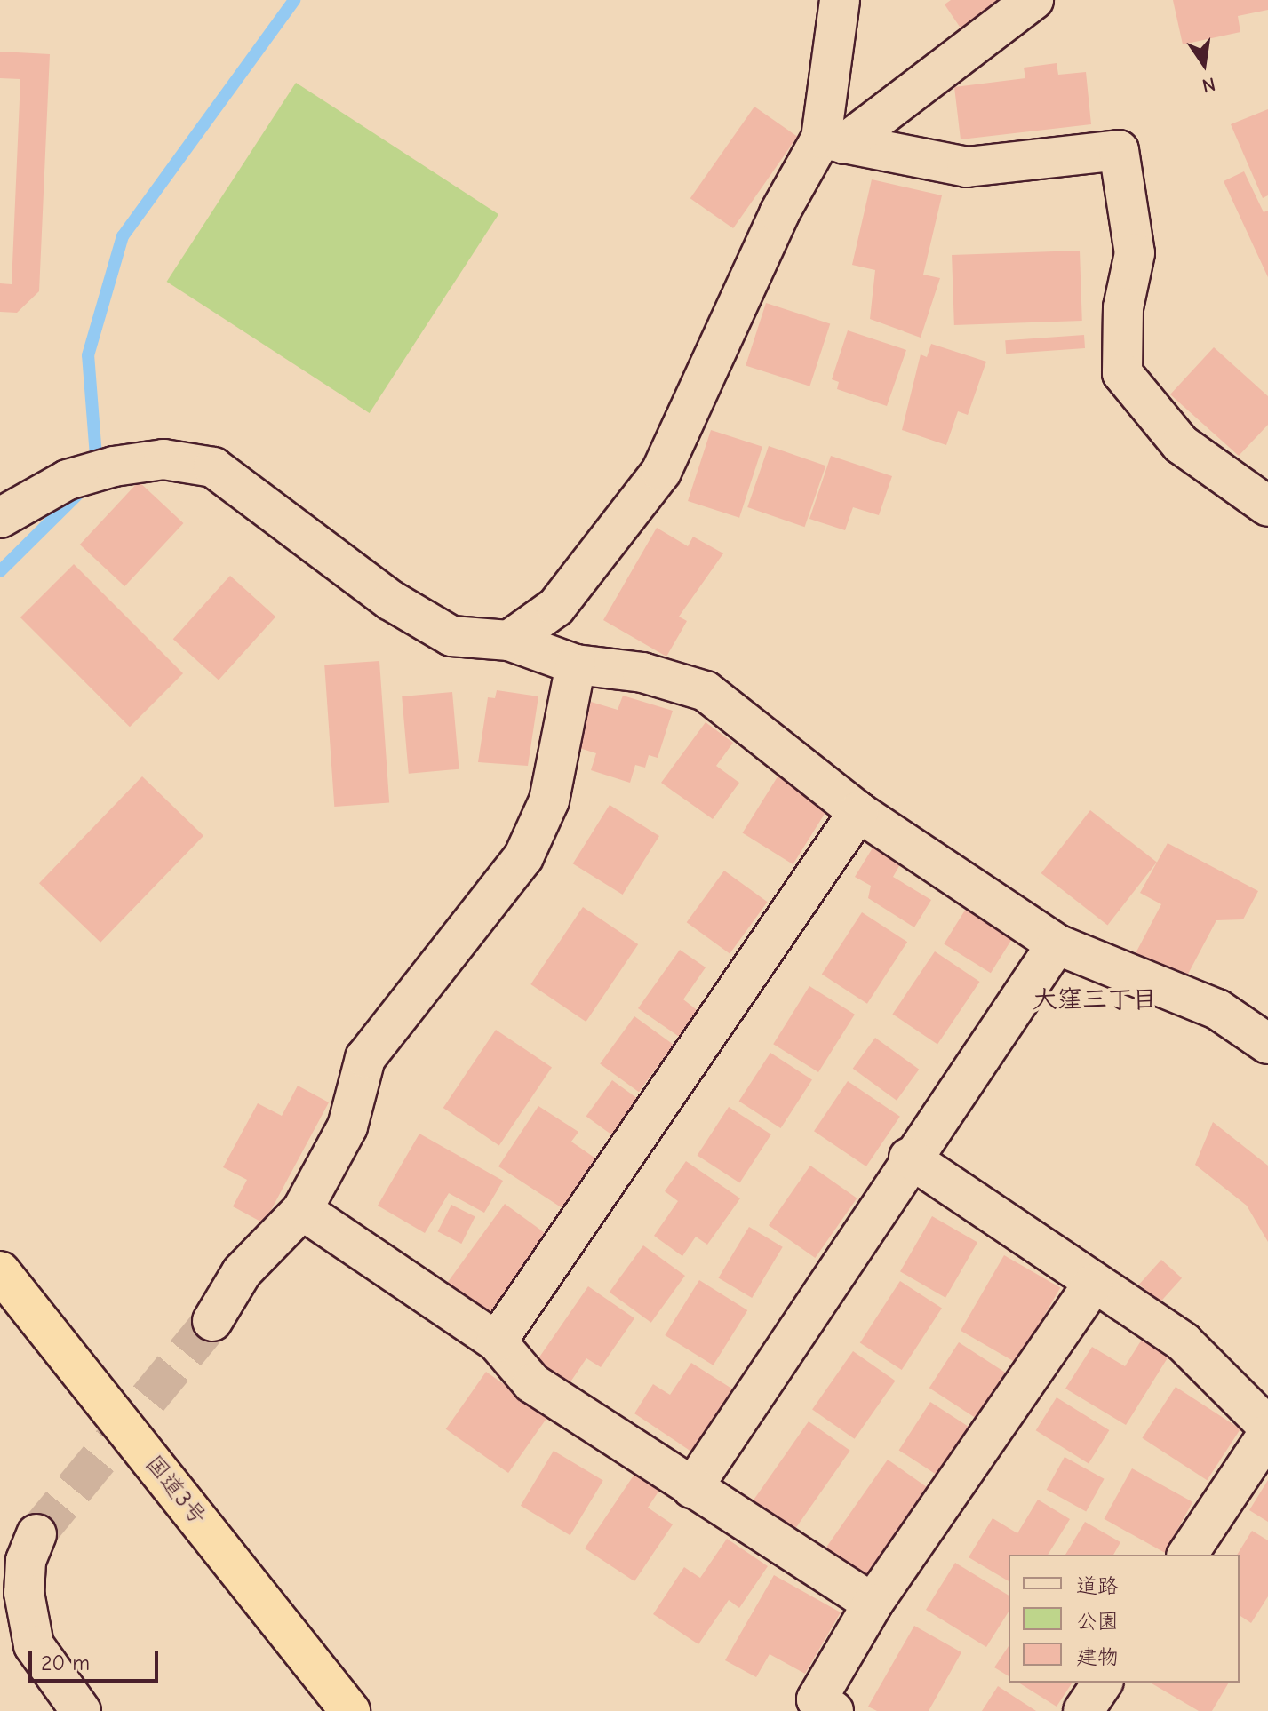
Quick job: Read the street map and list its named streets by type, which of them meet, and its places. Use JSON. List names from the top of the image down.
{
  "streets": {
    "highway": ["国道3号"]
  },
  "districts": ["大窪三丁目"],
  "legend": ["道路", "公園", "建物"],
  "scale_bar": "20 m",
  "north": "bottom"
}
